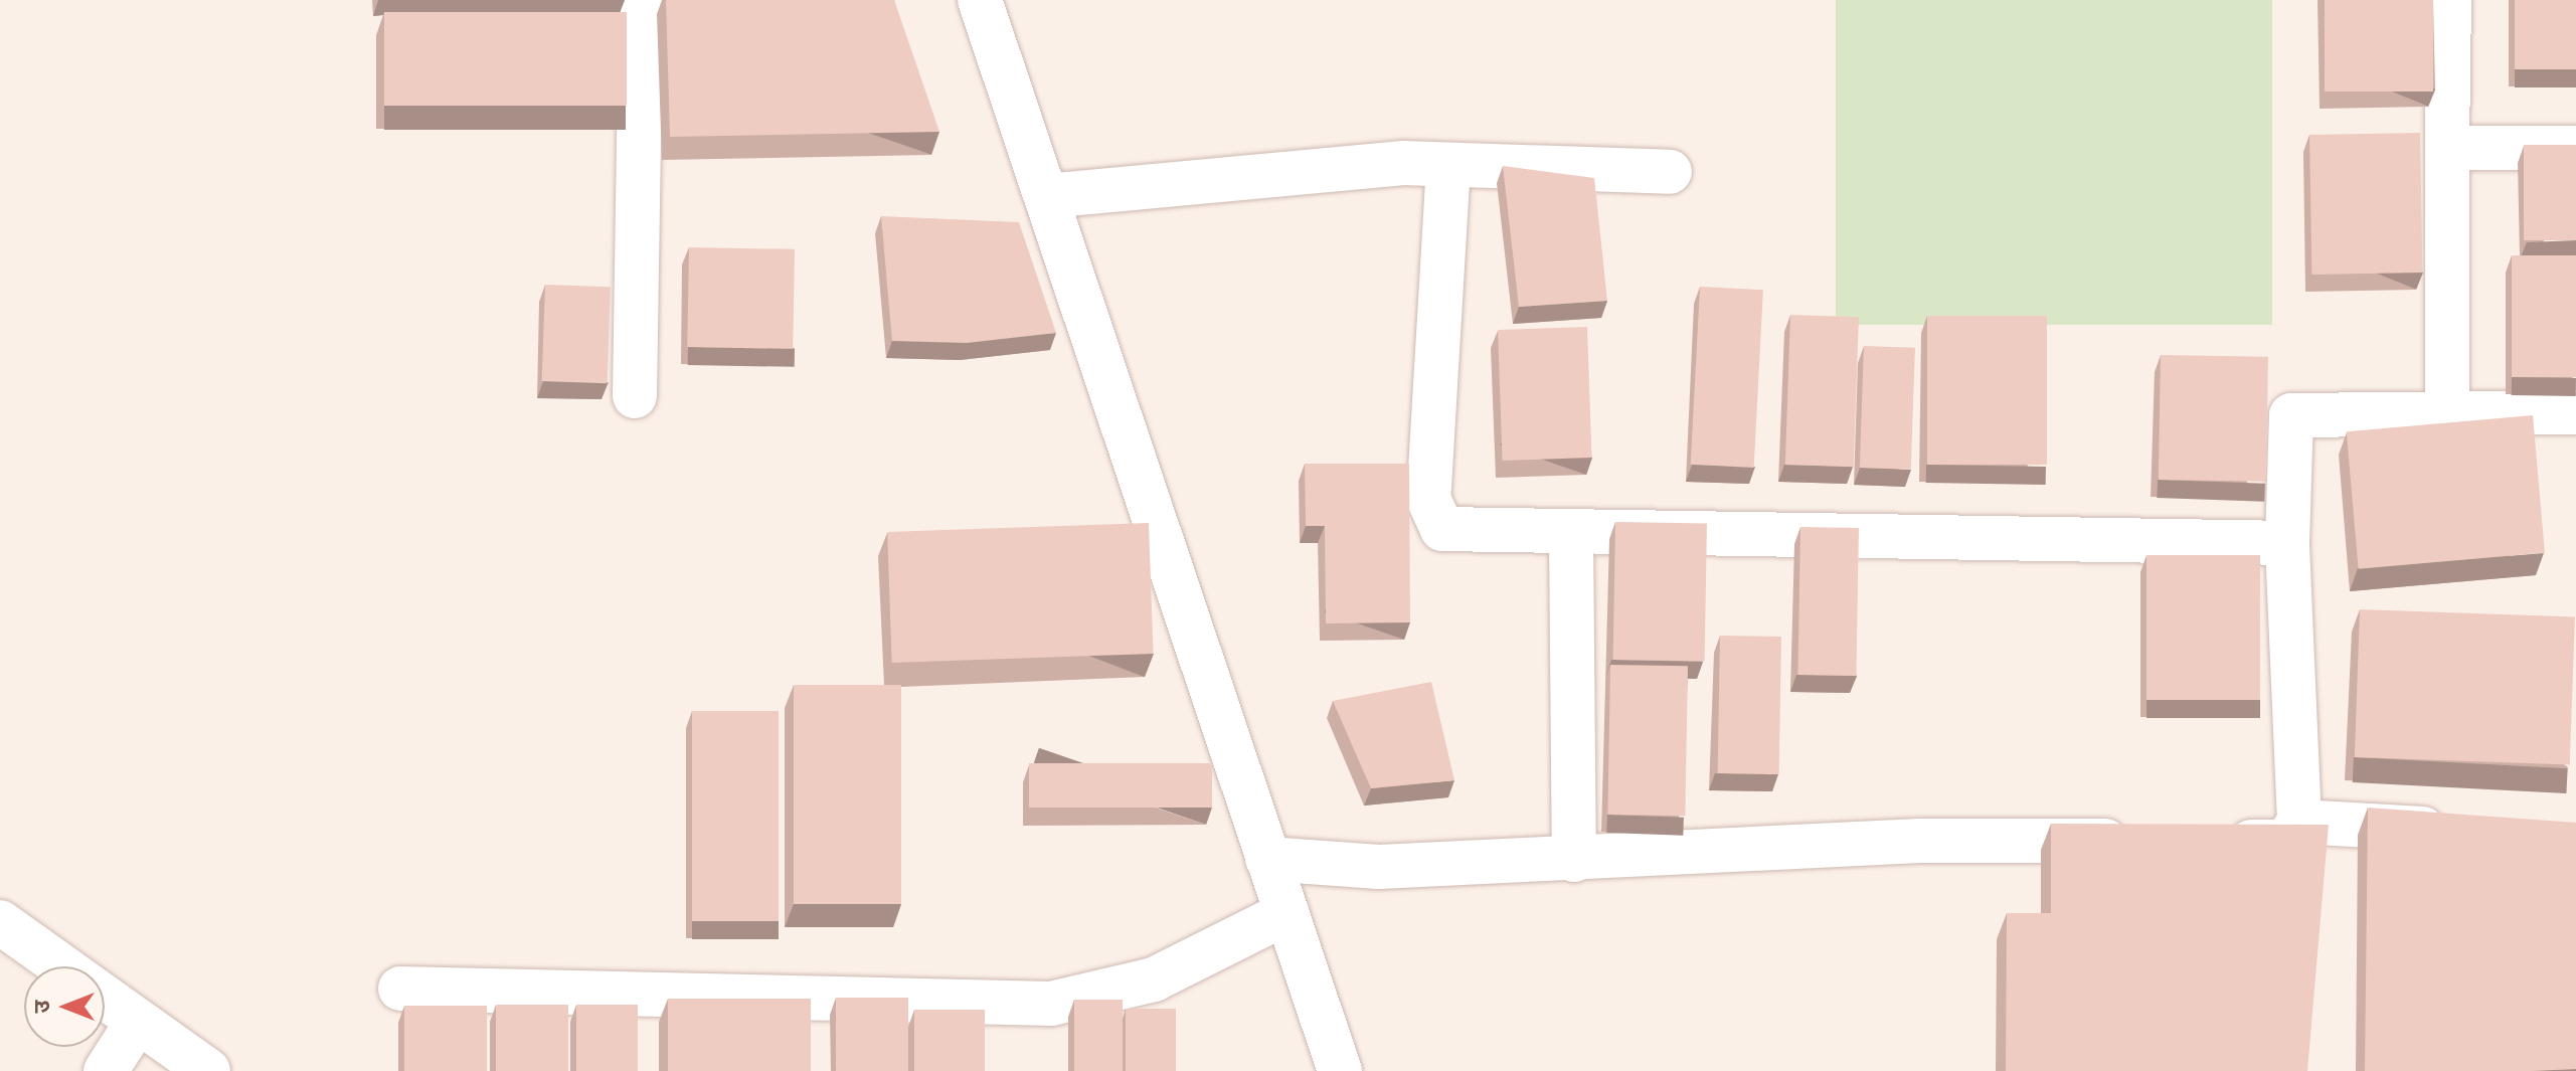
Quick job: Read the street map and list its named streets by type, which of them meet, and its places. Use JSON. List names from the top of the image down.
{
  "north": "left"
}
